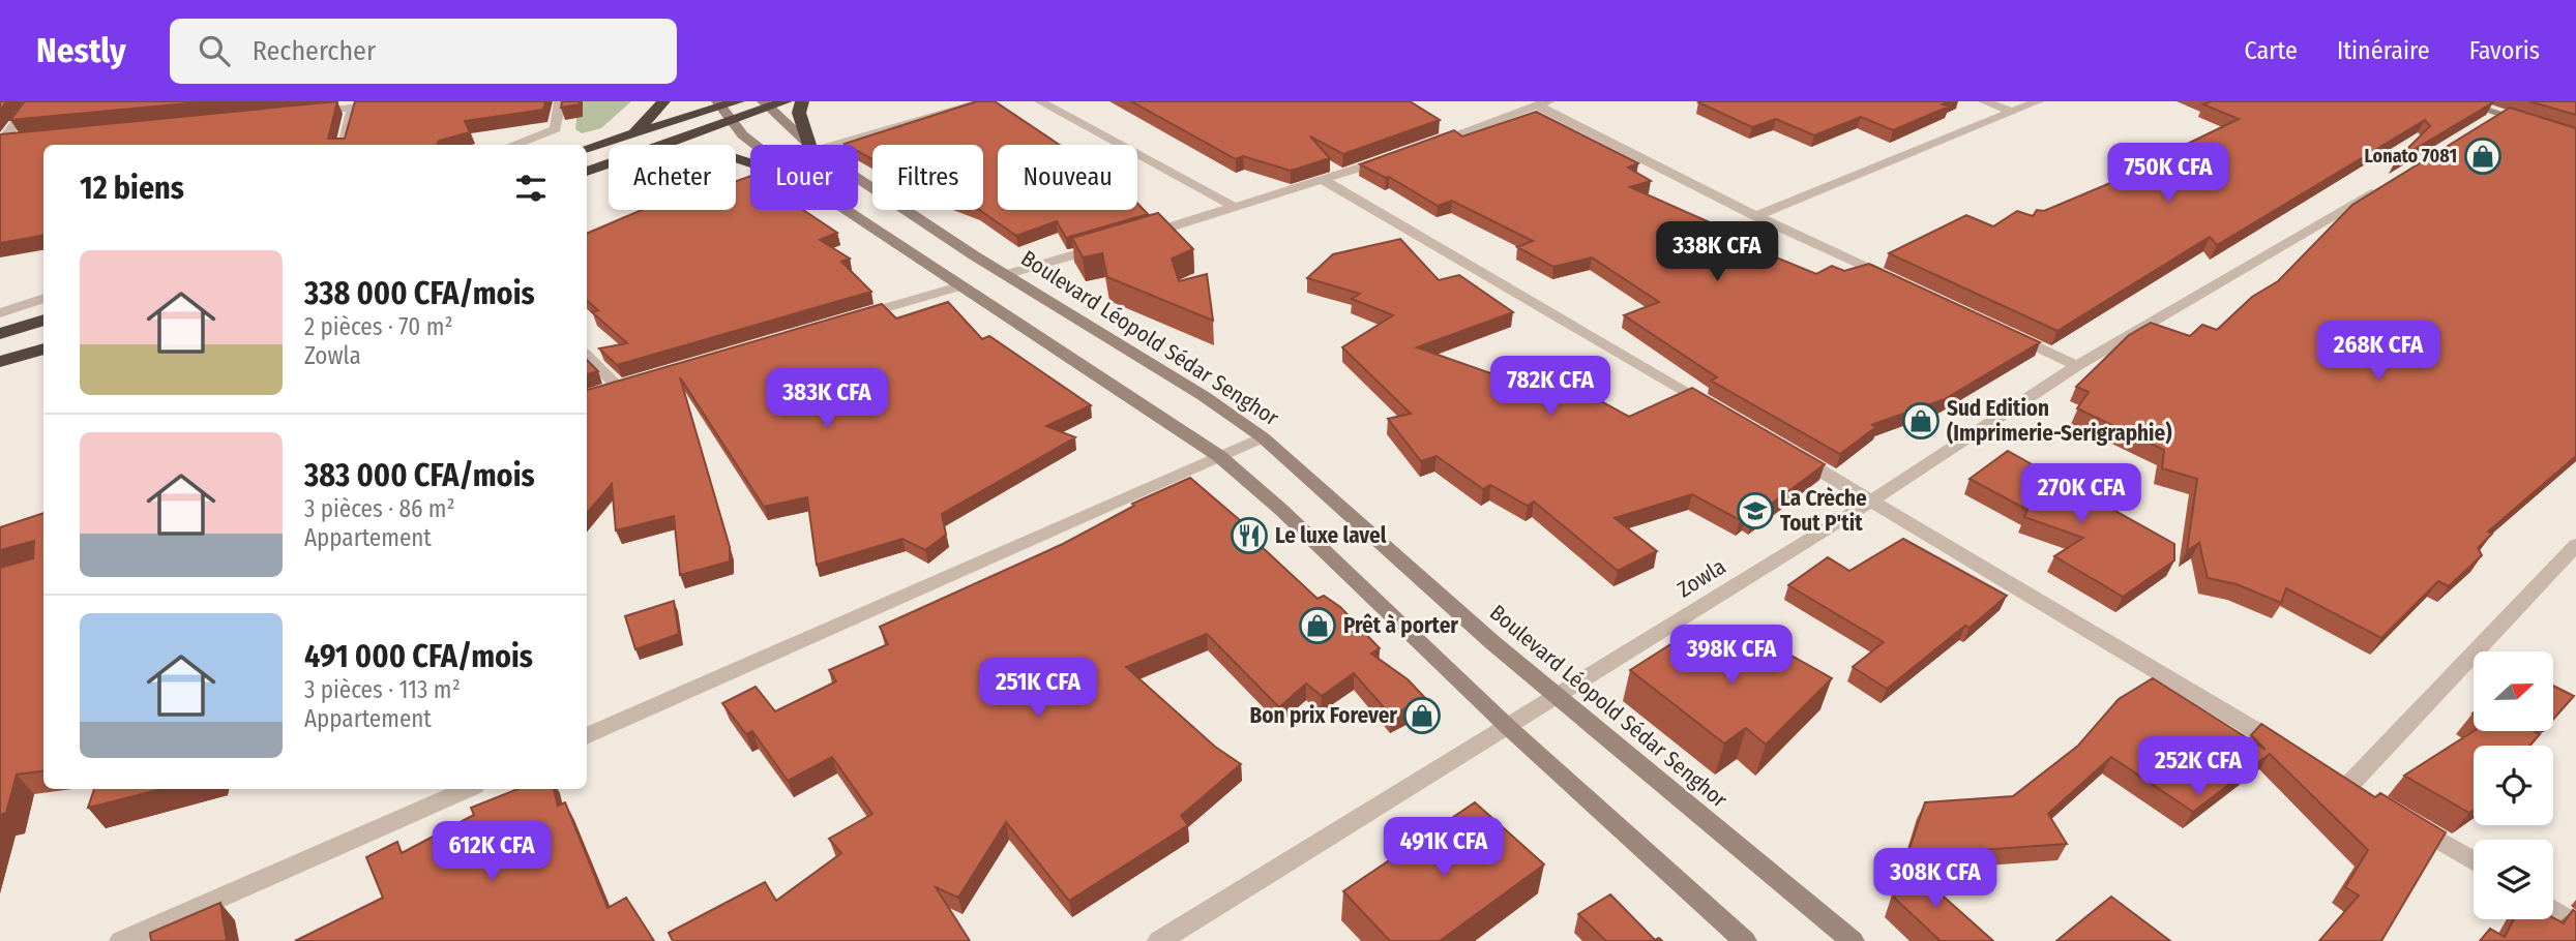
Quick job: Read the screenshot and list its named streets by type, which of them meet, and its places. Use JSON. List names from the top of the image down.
{
  "streets": {
    "main road": ["Boulevard Léopold Sédar Senghor"],
    "street": ["Zowla"]
  },
  "crossings": [
    ["Boulevard Léopold Sédar Senghor", "Zowla"]
  ],
  "places": {
    "shop": [
      "Lonato 7081",
      "Sud Edition (Imprimerie-Serigraphie)",
      "Prêt à porter",
      "Bon prix Forever"
    ],
    "school or university": ["La Crèche Tout P'tit"],
    "restaurant": ["Le luxe lavel"]
  },
  "north": "right",
  "page": {
    "header": "Nestly",
    "search": "Rechercher",
    "nav": ["Carte", "Itinéraire", "Favoris"],
    "price": [
      "750K CFA",
      "338K CFA",
      "268K CFA",
      "782K CFA",
      "383K CFA",
      "270K CFA",
      "398K CFA",
      "251K CFA",
      "252K CFA",
      "491K CFA",
      "612K CFA",
      "308K CFA"
    ],
    "chip": [
      "Acheter",
      "Louer",
      "Filtres",
      "Nouveau"
    ],
    "heading": "12 biens",
    "list": [
      {
        "name": "338 000 CFA/mois",
        "note": "2 pièces · 70 m² · Zowla"
      },
      {
        "name": "383 000 CFA/mois",
        "note": "3 pièces · 86 m² · Appartement"
      },
      {
        "name": "491 000 CFA/mois",
        "note": "3 pièces · 113 m² · Appartement"
      }
    ]
  }
}
